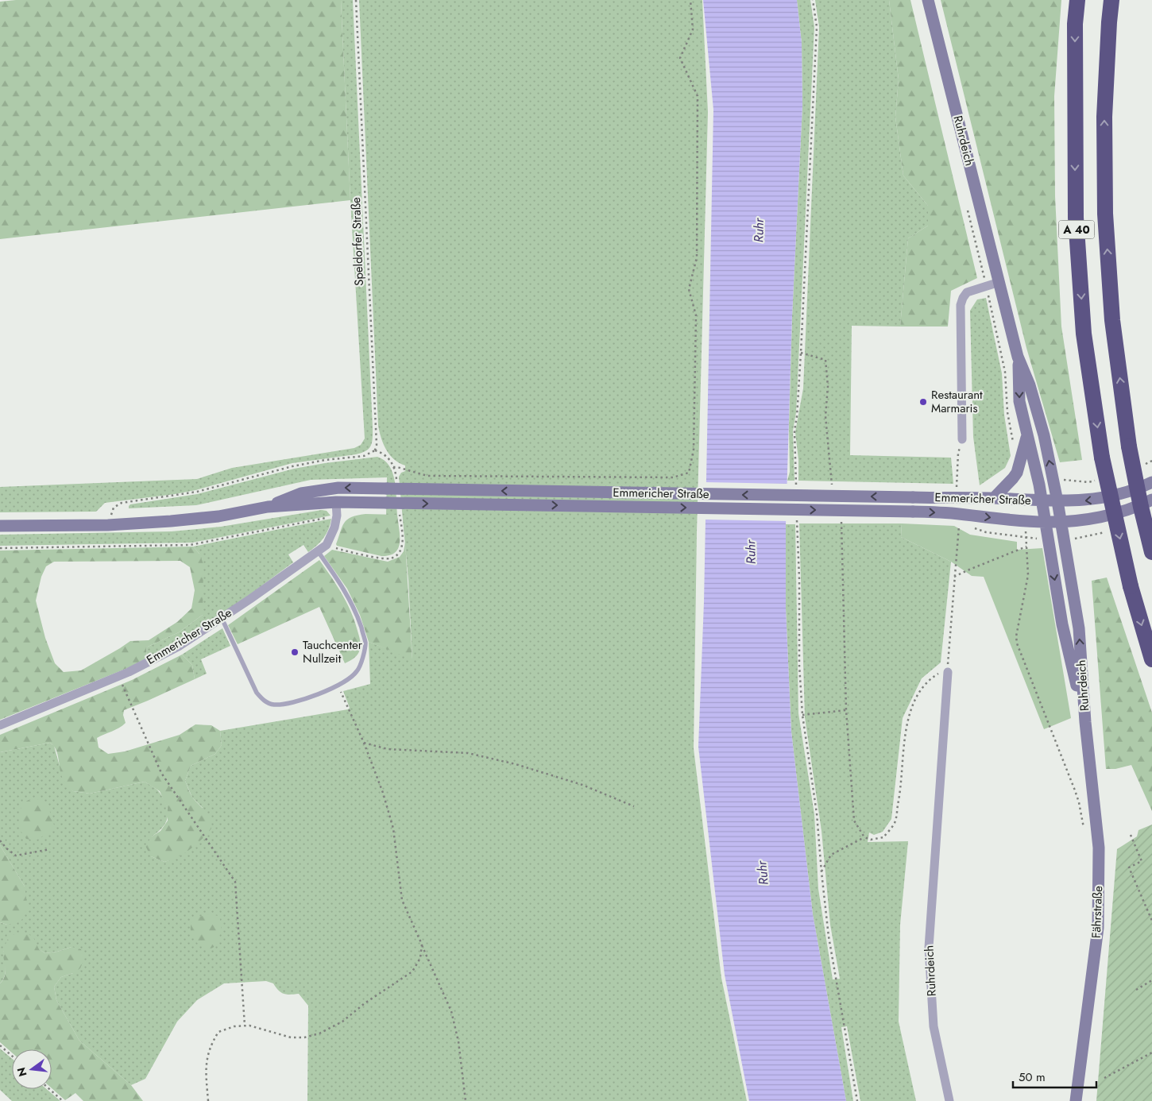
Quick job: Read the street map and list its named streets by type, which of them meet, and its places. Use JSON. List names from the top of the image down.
{
  "streets": {
    "highway": ["A 40"],
    "main road": ["Ruhrdeich", "Emmericher Straße", "Fährstraße"],
    "path": ["Speldorfer Straße"]
  },
  "crossings": [
    ["Ruhrdeich", "Emmericher Straße"],
    ["Ruhrdeich", "Fährstraße"]
  ],
  "water": ["Ruhr"],
  "places": ["Restaurant Marmaris", "Tauchcenter Nullzeit"],
  "scale_bar": "50 m",
  "north": "left"
}
